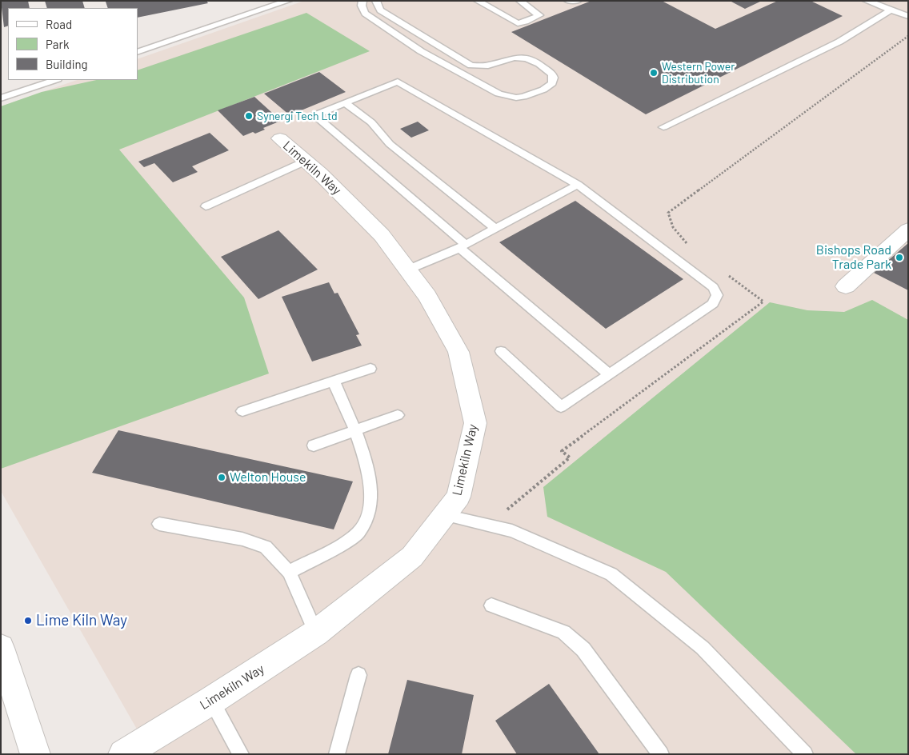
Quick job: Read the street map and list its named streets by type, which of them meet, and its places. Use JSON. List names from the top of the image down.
{
  "streets": {
    "street": ["Limekiln Way"]
  },
  "places": [
    "Western Power Distribution",
    "Synergi Tech Ltd",
    "Bishops Road Trade Park",
    "Welton House",
    "Lime Kiln Way"
  ],
  "legend": ["Road", "Park", "Building"]
}
